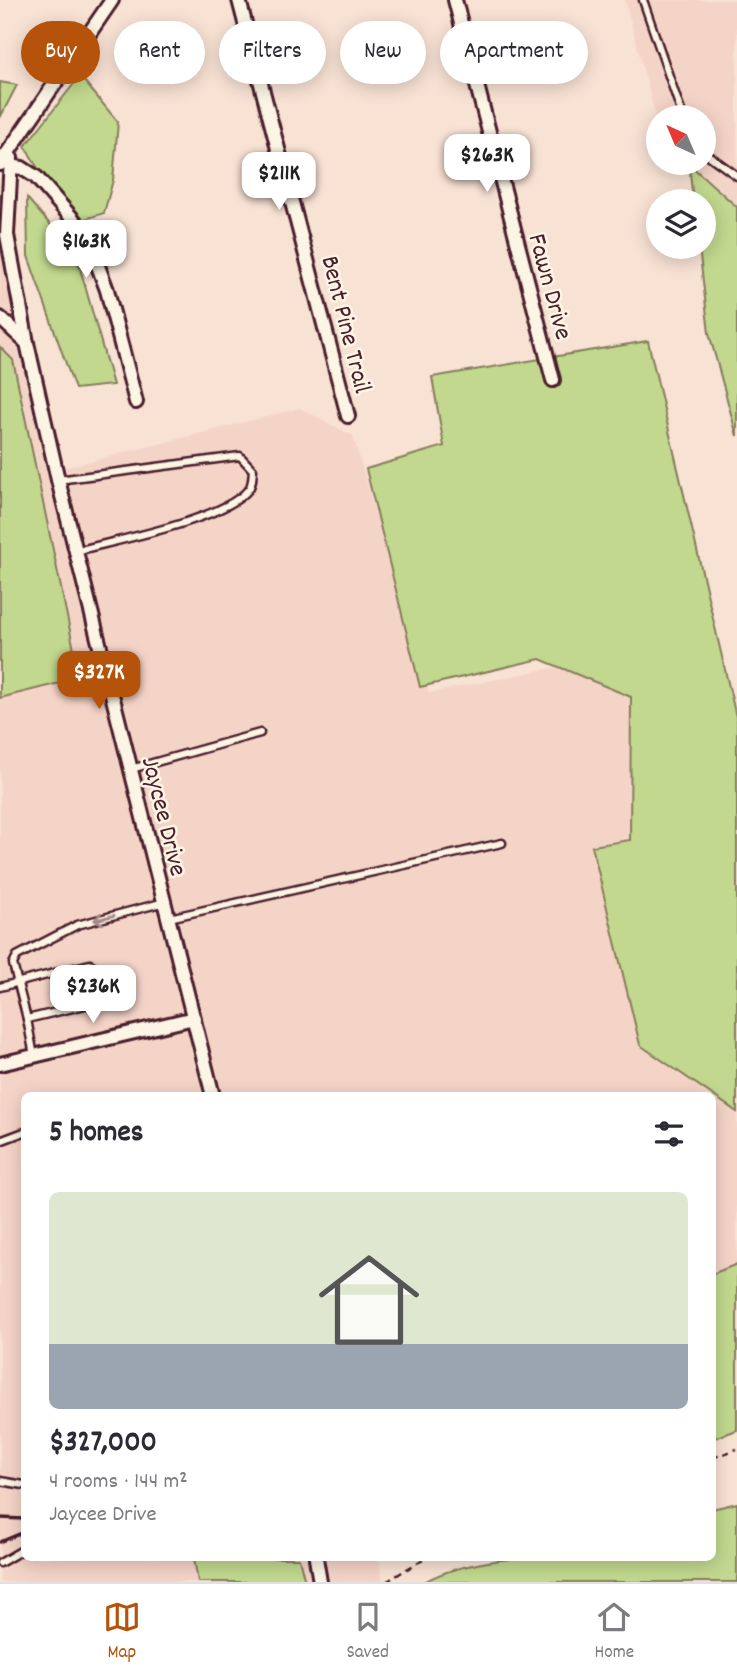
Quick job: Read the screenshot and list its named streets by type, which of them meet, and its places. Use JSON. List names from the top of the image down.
{
  "streets": {
    "street": ["Fawn Drive", "Bent Pine Trail", "Jaycee Drive"]
  },
  "north": "top left",
  "page": {
    "chip": [
      "Buy",
      "Rent",
      "Filters",
      "New",
      "Apartment"
    ],
    "price": [
      "$263K",
      "$211K",
      "$163K",
      "$327K",
      "$236K"
    ],
    "heading": "5 homes",
    "list": [
      {
        "name": "$327,000",
        "note": "4 rooms · 144 m² · Jaycee Drive"
      }
    ],
    "tabs": ["Map", "Saved", "Home"]
  }
}
